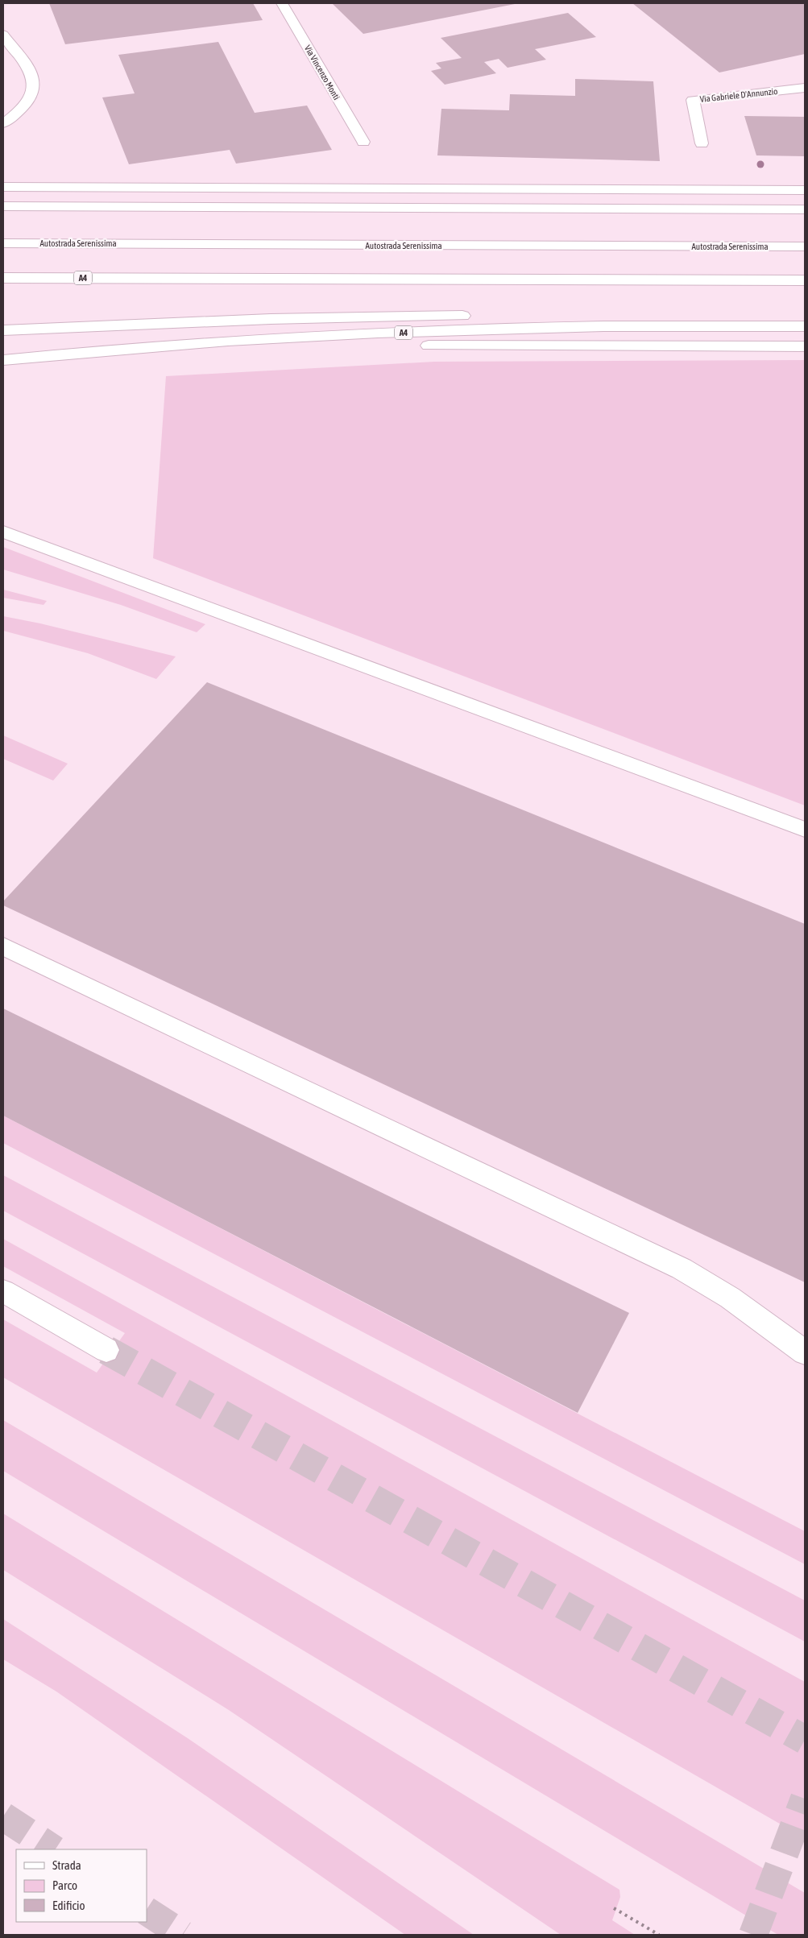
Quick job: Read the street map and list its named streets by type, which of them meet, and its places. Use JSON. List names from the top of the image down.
{
  "streets": {
    "main road": [
      "Via Vincenzo Monti",
      "Via Gabriele D'Annunzio",
      "Autostrada Serenissima",
      "A4"
    ]
  },
  "legend": ["Strada", "Parco", "Edificio"]
}
